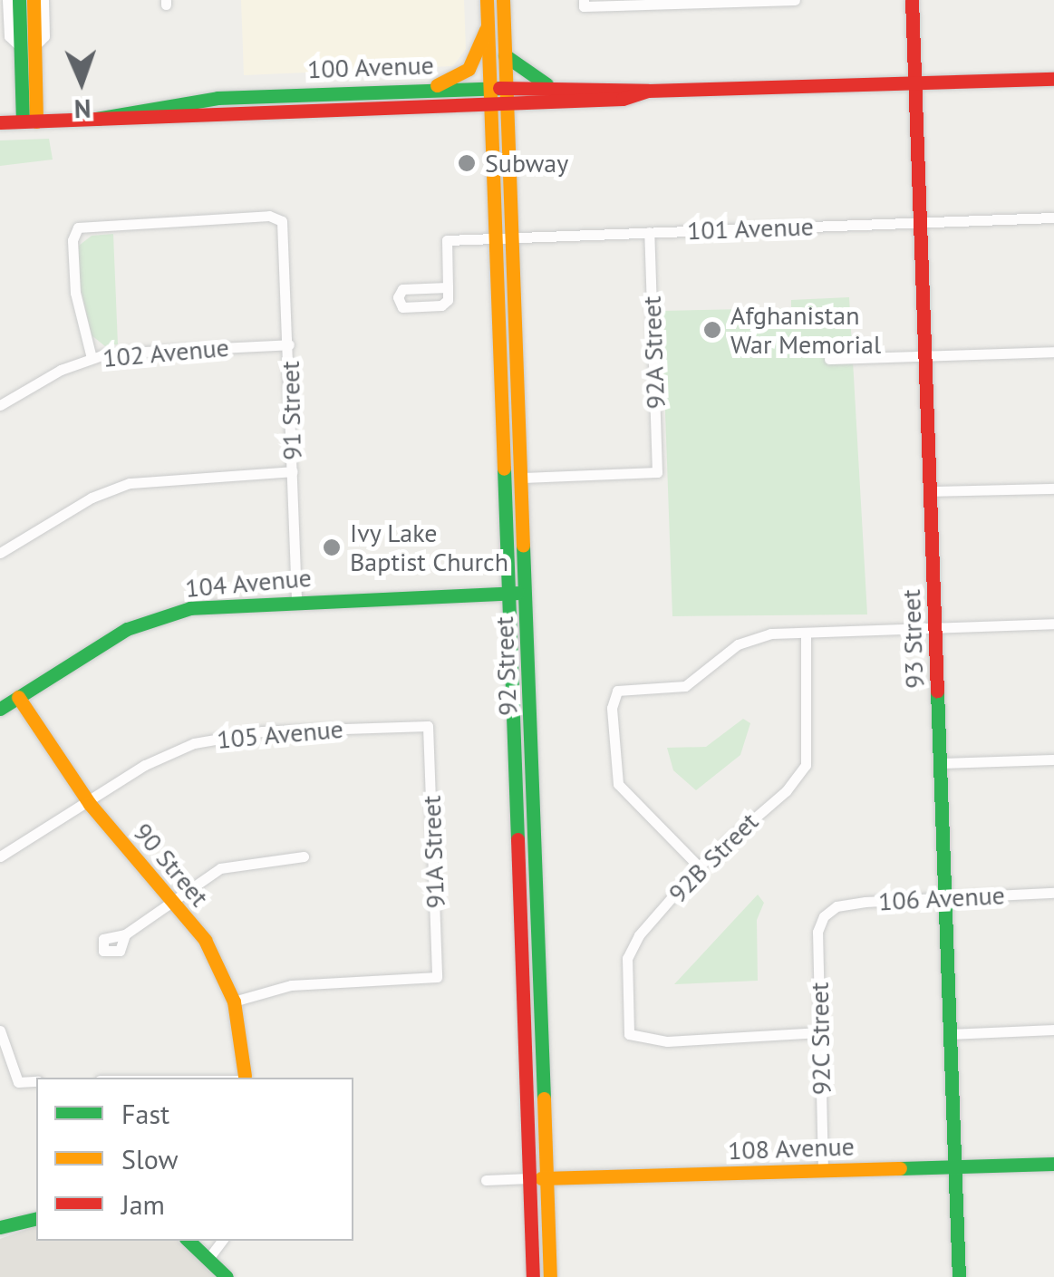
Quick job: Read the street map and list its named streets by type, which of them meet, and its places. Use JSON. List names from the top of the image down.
{
  "streets": {
    "main road": [
      "100 Avenue",
      "104 Avenue",
      "93 Street",
      "92 Street",
      "90 Street",
      "108 Avenue"
    ],
    "street": [
      "101 Avenue",
      "102 Avenue",
      "92A Street",
      "91 Street",
      "105 Avenue",
      "91A Street",
      "92B Street",
      "106 Avenue",
      "92C Street"
    ]
  },
  "crossings": [
    ["100 Avenue", "93 Street"],
    ["100 Avenue", "92 Street"],
    ["101 Avenue", "92A Street"],
    ["101 Avenue", "93 Street"],
    ["101 Avenue", "92 Street"],
    ["102 Avenue", "91 Street"],
    ["92A Street", "92 Street"],
    ["91 Street", "104 Avenue"],
    ["104 Avenue", "92 Street"],
    ["104 Avenue", "90 Street"],
    ["93 Street", "106 Avenue"],
    ["93 Street", "108 Avenue"],
    ["92 Street", "108 Avenue"],
    ["105 Avenue", "91A Street"],
    ["105 Avenue", "90 Street"],
    ["91A Street", "90 Street"],
    ["92B Street", "92C Street"],
    ["106 Avenue", "92C Street"],
    ["92C Street", "108 Avenue"]
  ],
  "places": ["Subway", "Afghanistan War Memorial", "Ivy Lake Baptist Church"],
  "legend": ["Fast", "Slow", "Jam"],
  "north": "bottom"
}
